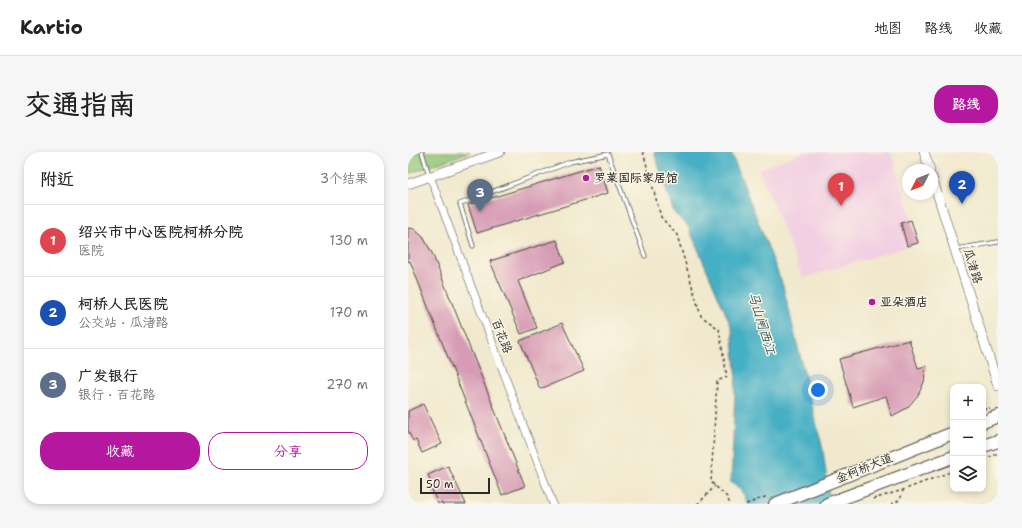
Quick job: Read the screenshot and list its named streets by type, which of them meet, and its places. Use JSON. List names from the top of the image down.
{
  "streets": {
    "main road": ["金柯桥大道"],
    "street": ["瓜渚路", "百花路"]
  },
  "water": ["马山闸西江"],
  "places": ["罗莱国际家居馆", "亚朵酒店"],
  "scale_bar": "50 m",
  "north": "bottom left",
  "page": {
    "header": "Kartio",
    "nav": ["地图", "路线", "收藏"],
    "title": "交通指南",
    "buttons": [
      "路线",
      ["收藏", "分享"]
    ],
    "heading": ["附近", "3个结果"],
    "pins": ["2", "1", "3"],
    "list": [
      {
        "mark": "1",
        "name": "绍兴市中心医院柯桥分院",
        "note": "医院",
        "value": "130 m"
      },
      {
        "mark": "2",
        "name": "柯桥人民医院",
        "note": "公交站 · 瓜渚路",
        "value": "170 m"
      },
      {
        "mark": "3",
        "name": "广发银行",
        "note": "银行 · 百花路",
        "value": "270 m"
      }
    ],
    "map_buttons": ["+", "−"],
    "scale": "50 m"
  }
}
